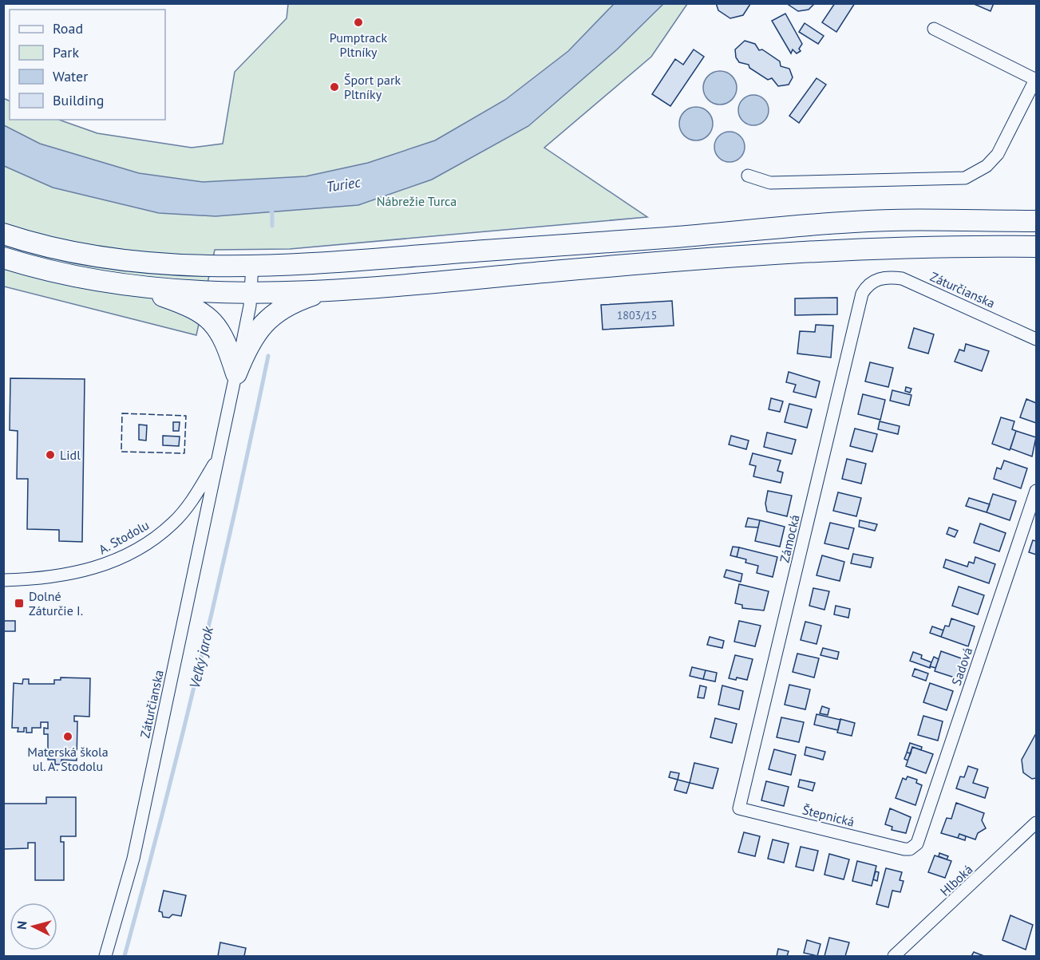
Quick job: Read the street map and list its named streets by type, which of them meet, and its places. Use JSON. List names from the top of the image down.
{
  "streets": {
    "street": [
      "Záturčianska",
      "A. Stodolu",
      "Zámocká",
      "Sadová",
      "Štepnická",
      "Hlboká"
    ]
  },
  "crossings": [
    ["Záturčianska", "A. Stodolu"],
    ["Záturčianska", "Zámocká"],
    ["Zámocká", "Štepnická"],
    ["Sadová", "Štepnická"]
  ],
  "water": ["Turiec", "Veľký jarok"],
  "parks": ["Nábrežie Turca"],
  "places": {
    "other": [
      "Pumptrack Pltníky",
      "Šport park Pltníky",
      "Lidl",
      "Materská škola ul. A. Stodolu"
    ],
    "transit": ["Dolné Záturčie I."]
  },
  "house_numbers": ["1803/15"],
  "legend": [
    "Road",
    "Park",
    "Water",
    "Building"
  ],
  "north": "left"
}
